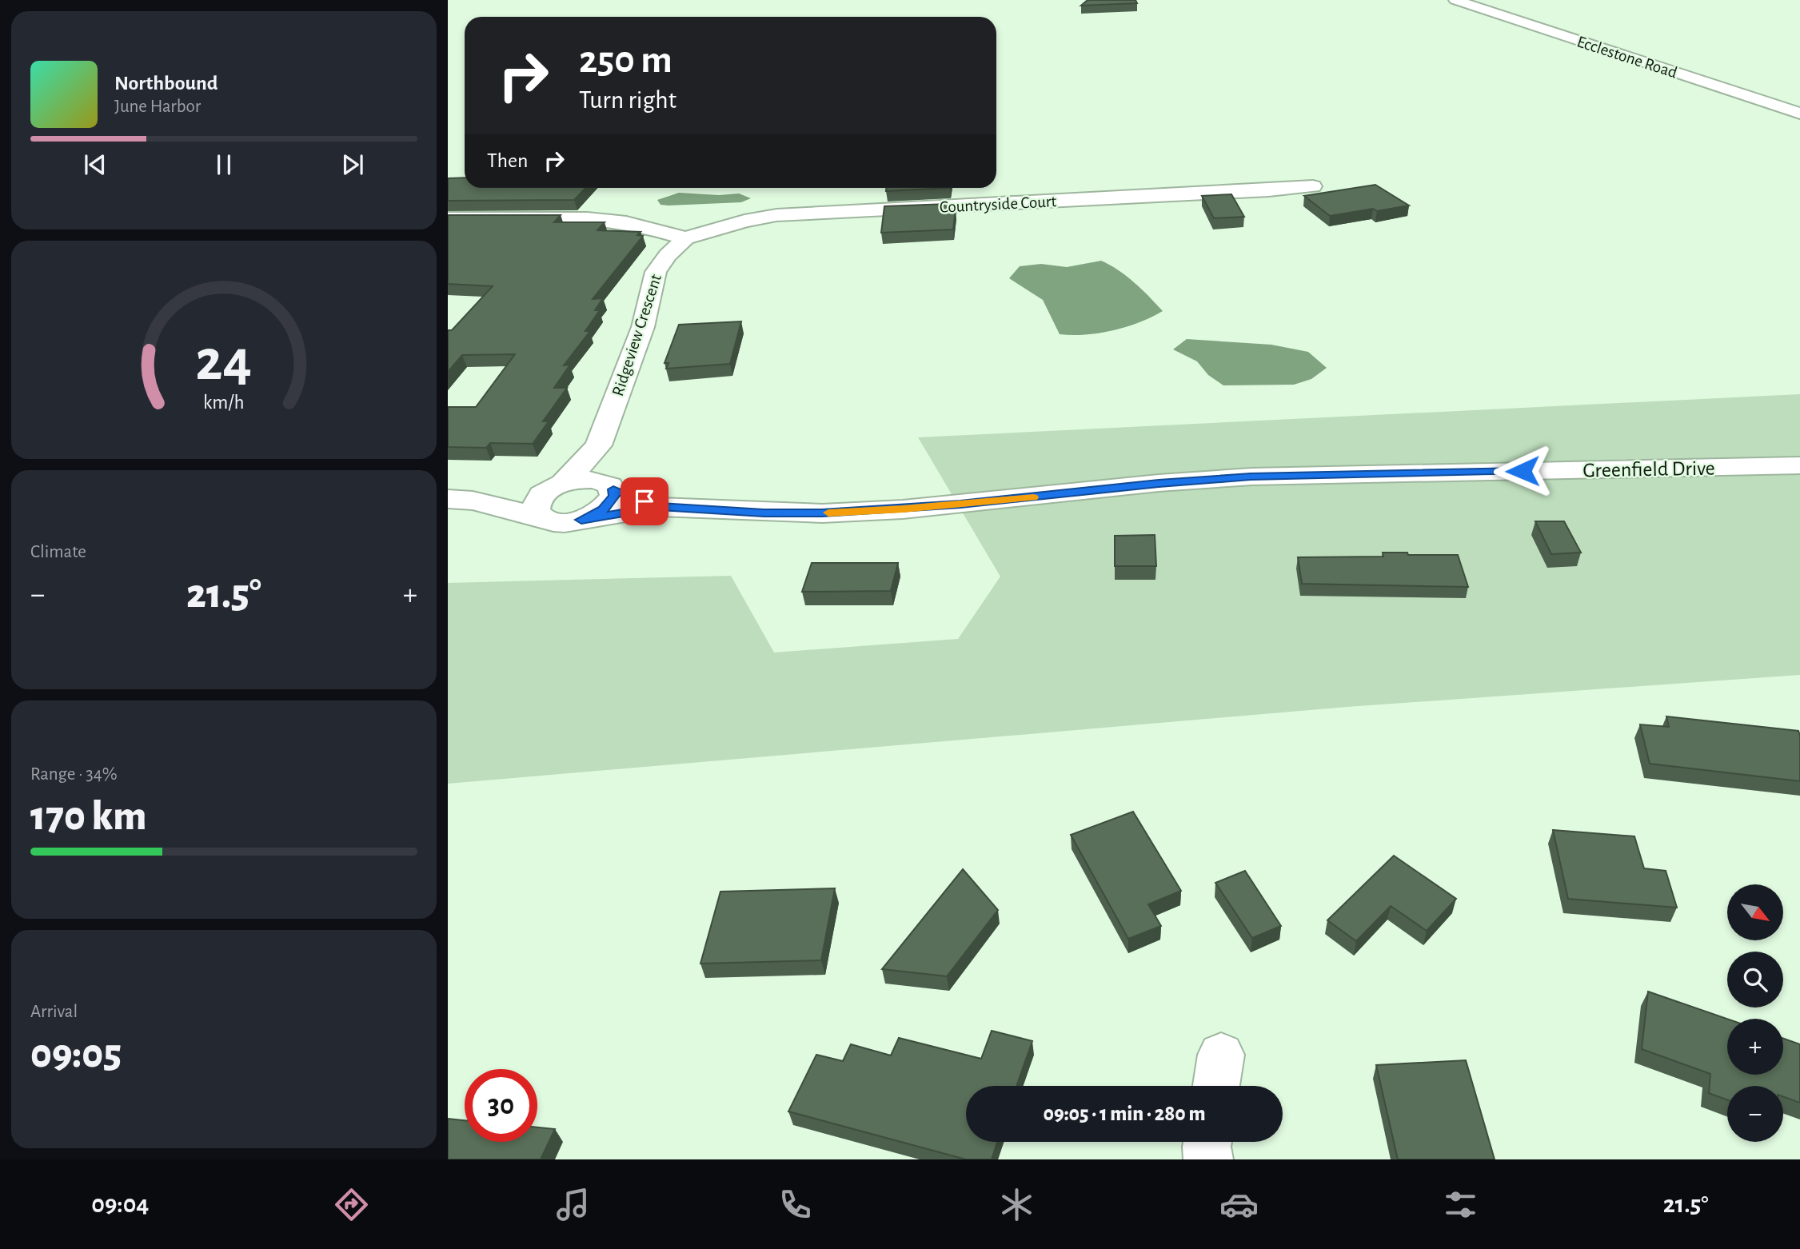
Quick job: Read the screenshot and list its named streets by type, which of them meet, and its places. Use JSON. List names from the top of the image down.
{
  "streets": {
    "street": [
      "Ecclestone Road",
      "Countryside Court",
      "Ridgeview Crescent",
      "Greenfield Drive"
    ]
  },
  "crossings": [
    ["Countryside Court", "Ridgeview Crescent"],
    ["Ridgeview Crescent", "Greenfield Drive"]
  ],
  "north": "bottom right",
  "page": {
    "turn": ["250 m", "Turn right"],
    "song": ["Northbound", "June Harbor"],
    "then": "Then",
    "tile": [
      "Climate",
      ["Range · 34%", "170 km"],
      ["Arrival", "09:05"]
    ],
    "heat": ["−", "21.5°", "+"],
    "map_buttons": ["+", "−"],
    "limit": "30",
    "trip": "09:05 · 1 min · 280 m",
    "tabs": ["09:04", "21.5°"],
    "gauge": ["24", "km/h"]
  }
}
